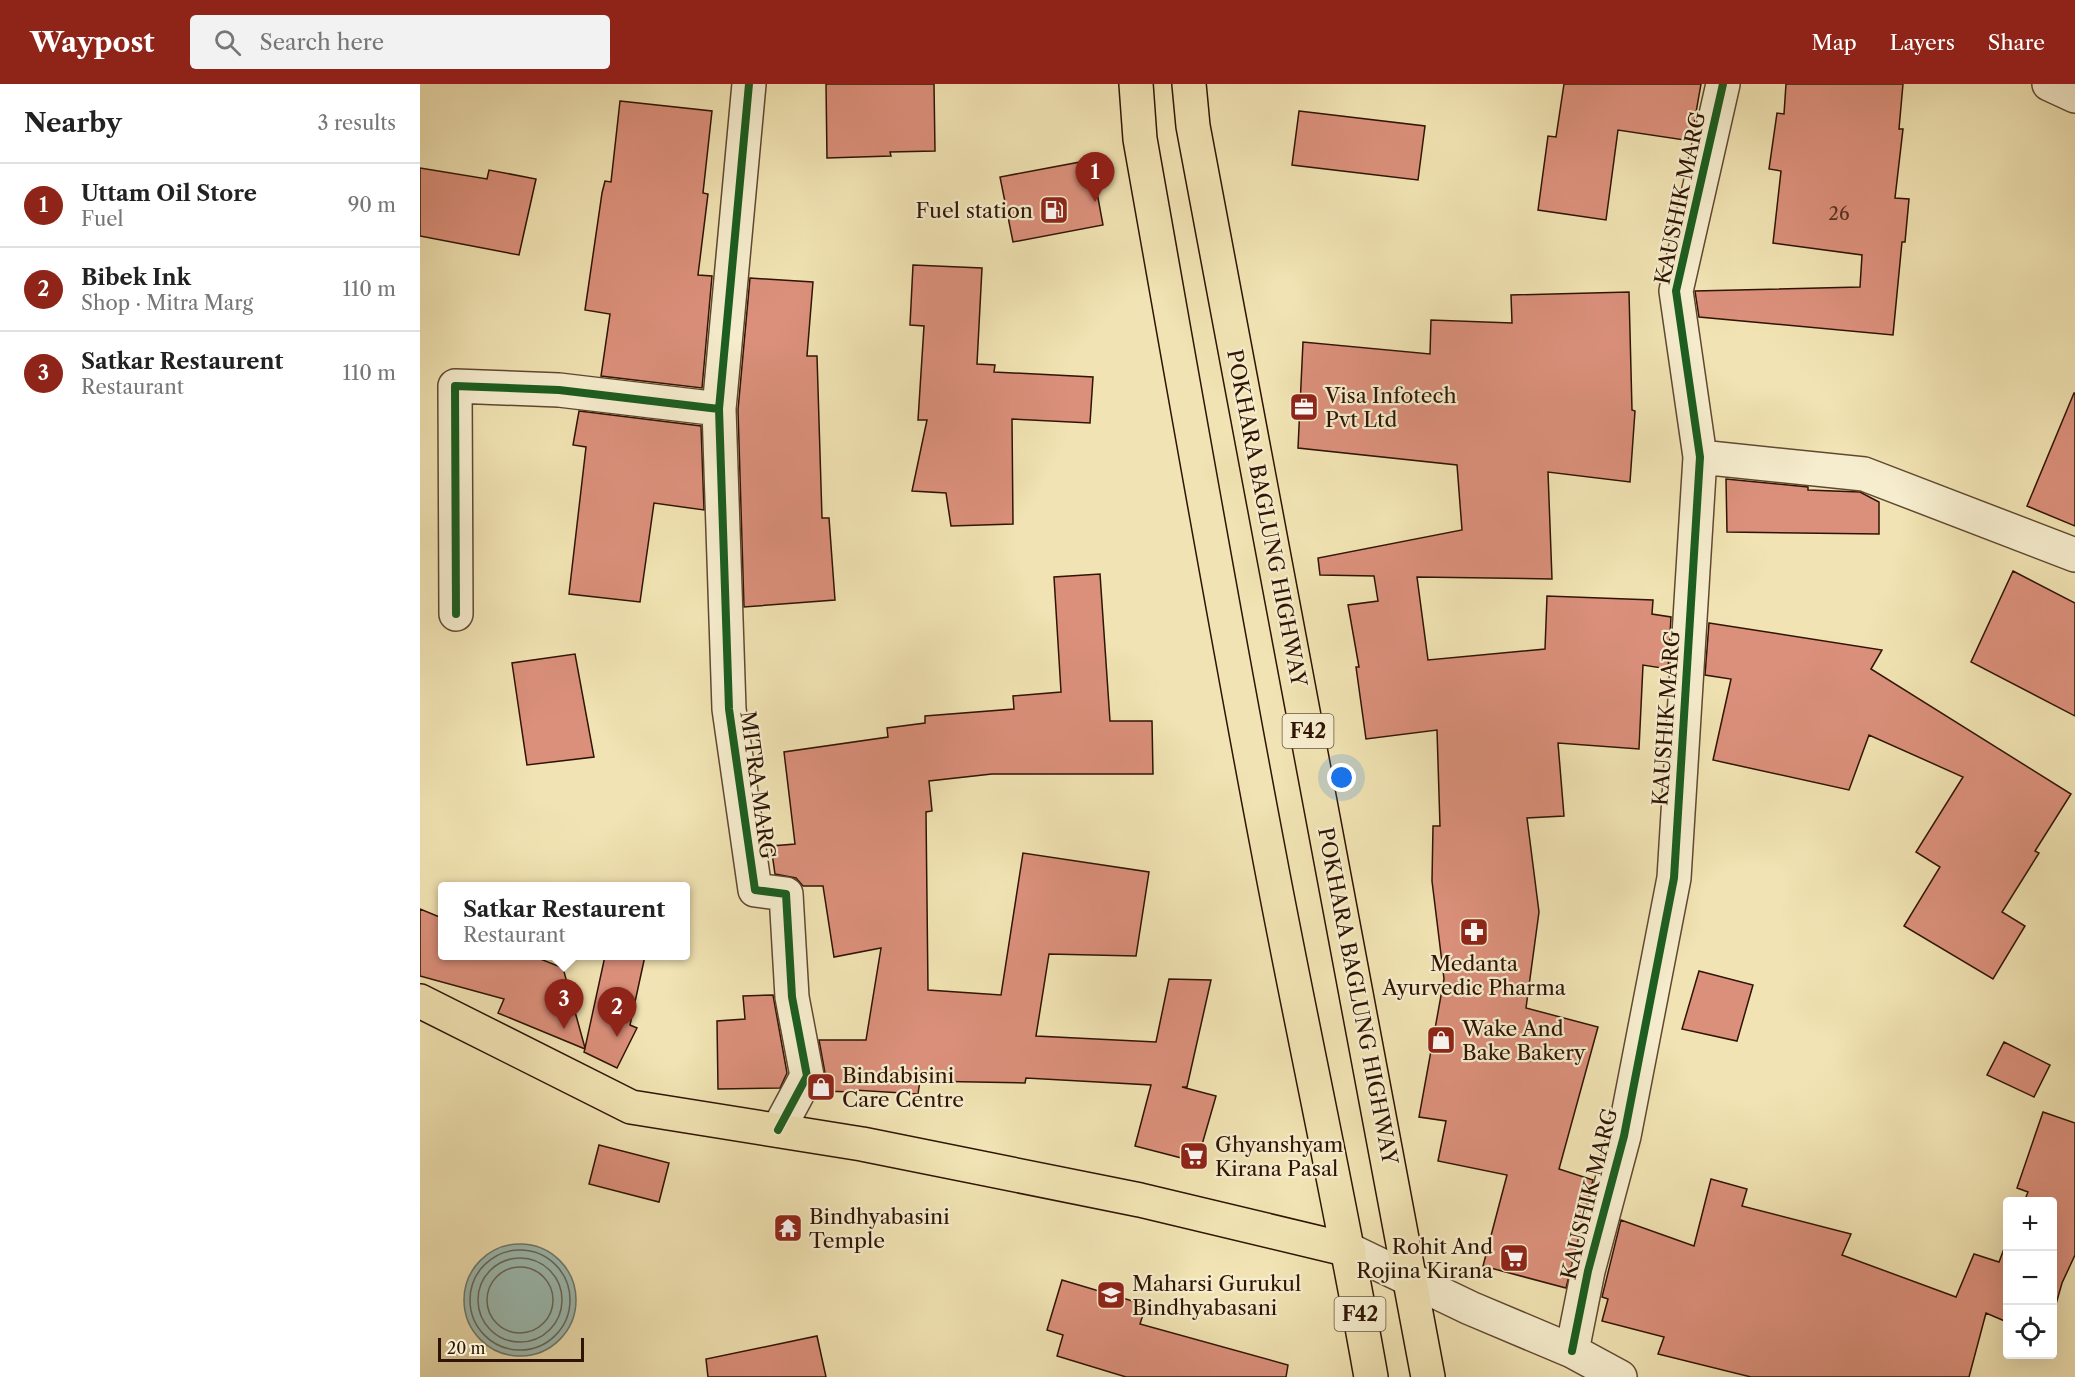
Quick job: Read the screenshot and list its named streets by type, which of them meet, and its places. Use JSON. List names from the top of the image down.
{
  "streets": {
    "main road": ["POKHARA BAGLUNG HIGHWAY", "F42"],
    "street": ["KAUSHIK MARG", "MITRA MARG"]
  },
  "places": {
    "fuel station": ["Fuel station"],
    "office": ["Visa Infotech Pvt Ltd"],
    "pharmacy": ["Medanta Ayurvedic Pharma"],
    "shop": ["Wake And Bake Bakery", "Bindabisini Care Centre"],
    "supermarket": ["Ghyanshyam Kirana Pasal", "Rohit And Rojina Kirana"],
    "temple": ["Bindhyabasini Temple"],
    "school or university": ["Maharsi Gurukul Bindhyabasani"]
  },
  "house_numbers": ["26"],
  "scale_bar": "20 m",
  "page": {
    "header": "Waypost",
    "search": "Search here",
    "nav": ["Map", "Layers", "Share"],
    "heading": ["Nearby", "3 results"],
    "pins": ["1", "3", "2"],
    "list": [
      {
        "mark": "1",
        "name": "Uttam Oil Store",
        "note": "Fuel",
        "value": "90 m"
      },
      {
        "mark": "2",
        "name": "Bibek Ink",
        "note": "Shop · Mitra Marg",
        "value": "110 m"
      },
      {
        "mark": "3",
        "name": "Satkar Restaurent",
        "note": "Restaurant",
        "value": "110 m"
      }
    ],
    "popup": ["Satkar Restaurent", "Restaurant"],
    "map_buttons": ["+", "−"],
    "scale": "20 m"
  }
}
